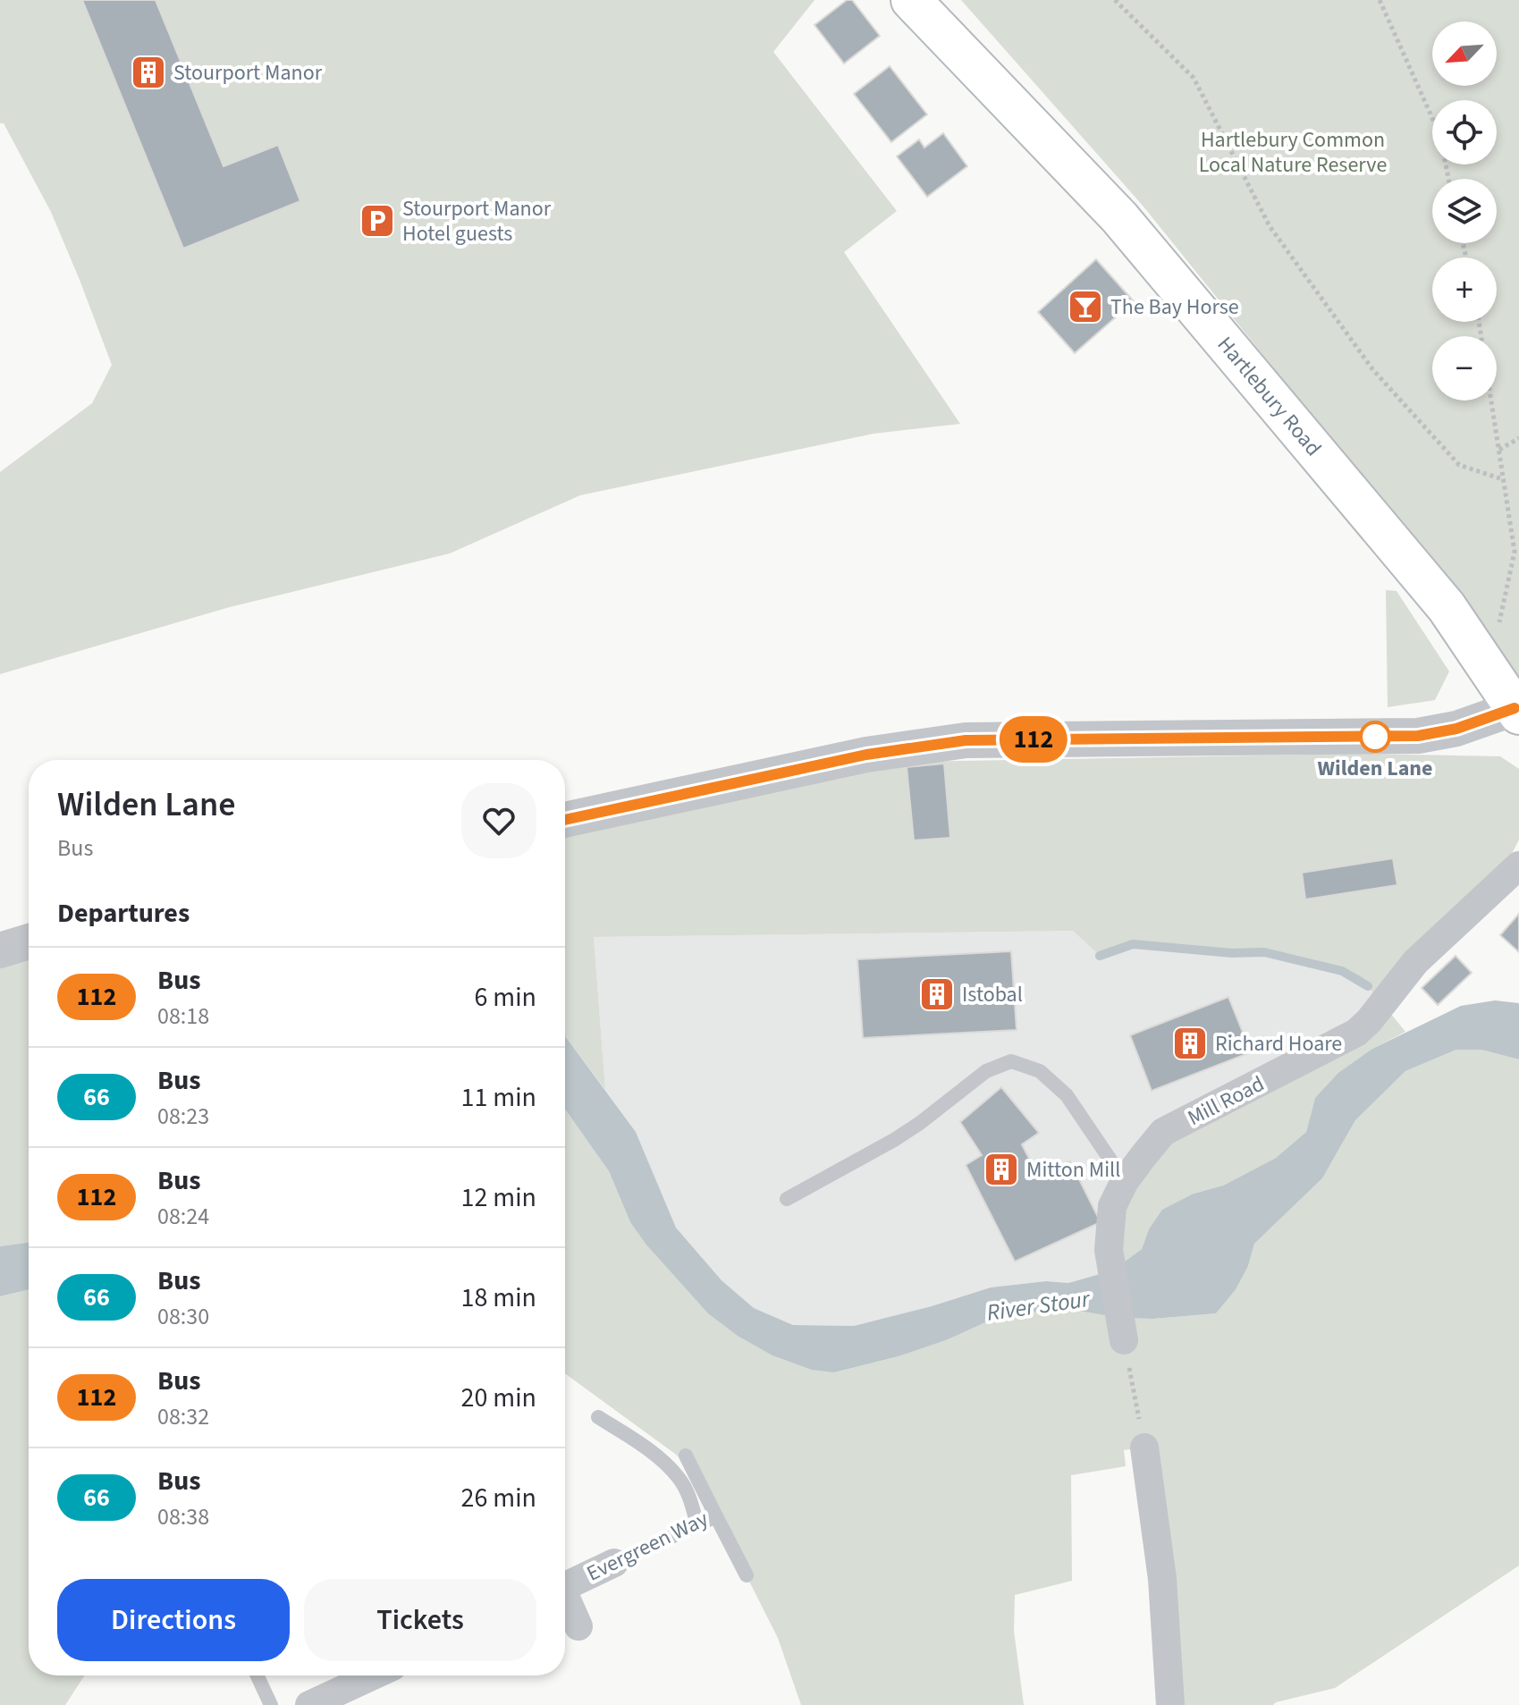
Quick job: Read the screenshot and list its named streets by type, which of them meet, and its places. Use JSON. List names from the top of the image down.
{
  "streets": {
    "main road": ["Hartlebury Road"],
    "street": ["Mill Road", "Evergreen Way"]
  },
  "water": ["River Stour"],
  "parks": ["Hartlebury Common Local Nature Reserve"],
  "places": {
    "building": [
      "Stourport Manor",
      "Istobal",
      "Richard Hoare",
      "Mitton Mill"
    ],
    "parking": ["Stourport Manor Hotel guests"],
    "bar": ["The Bay Horse"],
    "other": ["Wilden Lane"]
  },
  "lines": ["bus line 112"],
  "north": "bottom left",
  "page": {
    "on_map": "112",
    "map_buttons": ["+", "−"],
    "heading": [
      ["Wilden Lane", "Bus"],
      "Departures"
    ],
    "list": [
      {
        "mark": "112",
        "name": "Bus",
        "note": "08:18",
        "value": "6 min"
      },
      {
        "mark": "66",
        "name": "Bus",
        "note": "08:23",
        "value": "11 min"
      },
      {
        "mark": "112",
        "name": "Bus",
        "note": "08:24",
        "value": "12 min"
      },
      {
        "mark": "66",
        "name": "Bus",
        "note": "08:30",
        "value": "18 min"
      },
      {
        "mark": "112",
        "name": "Bus",
        "note": "08:32",
        "value": "20 min"
      },
      {
        "mark": "66",
        "name": "Bus",
        "note": "08:38",
        "value": "26 min"
      }
    ],
    "buttons": ["Directions", "Tickets"]
  }
}
